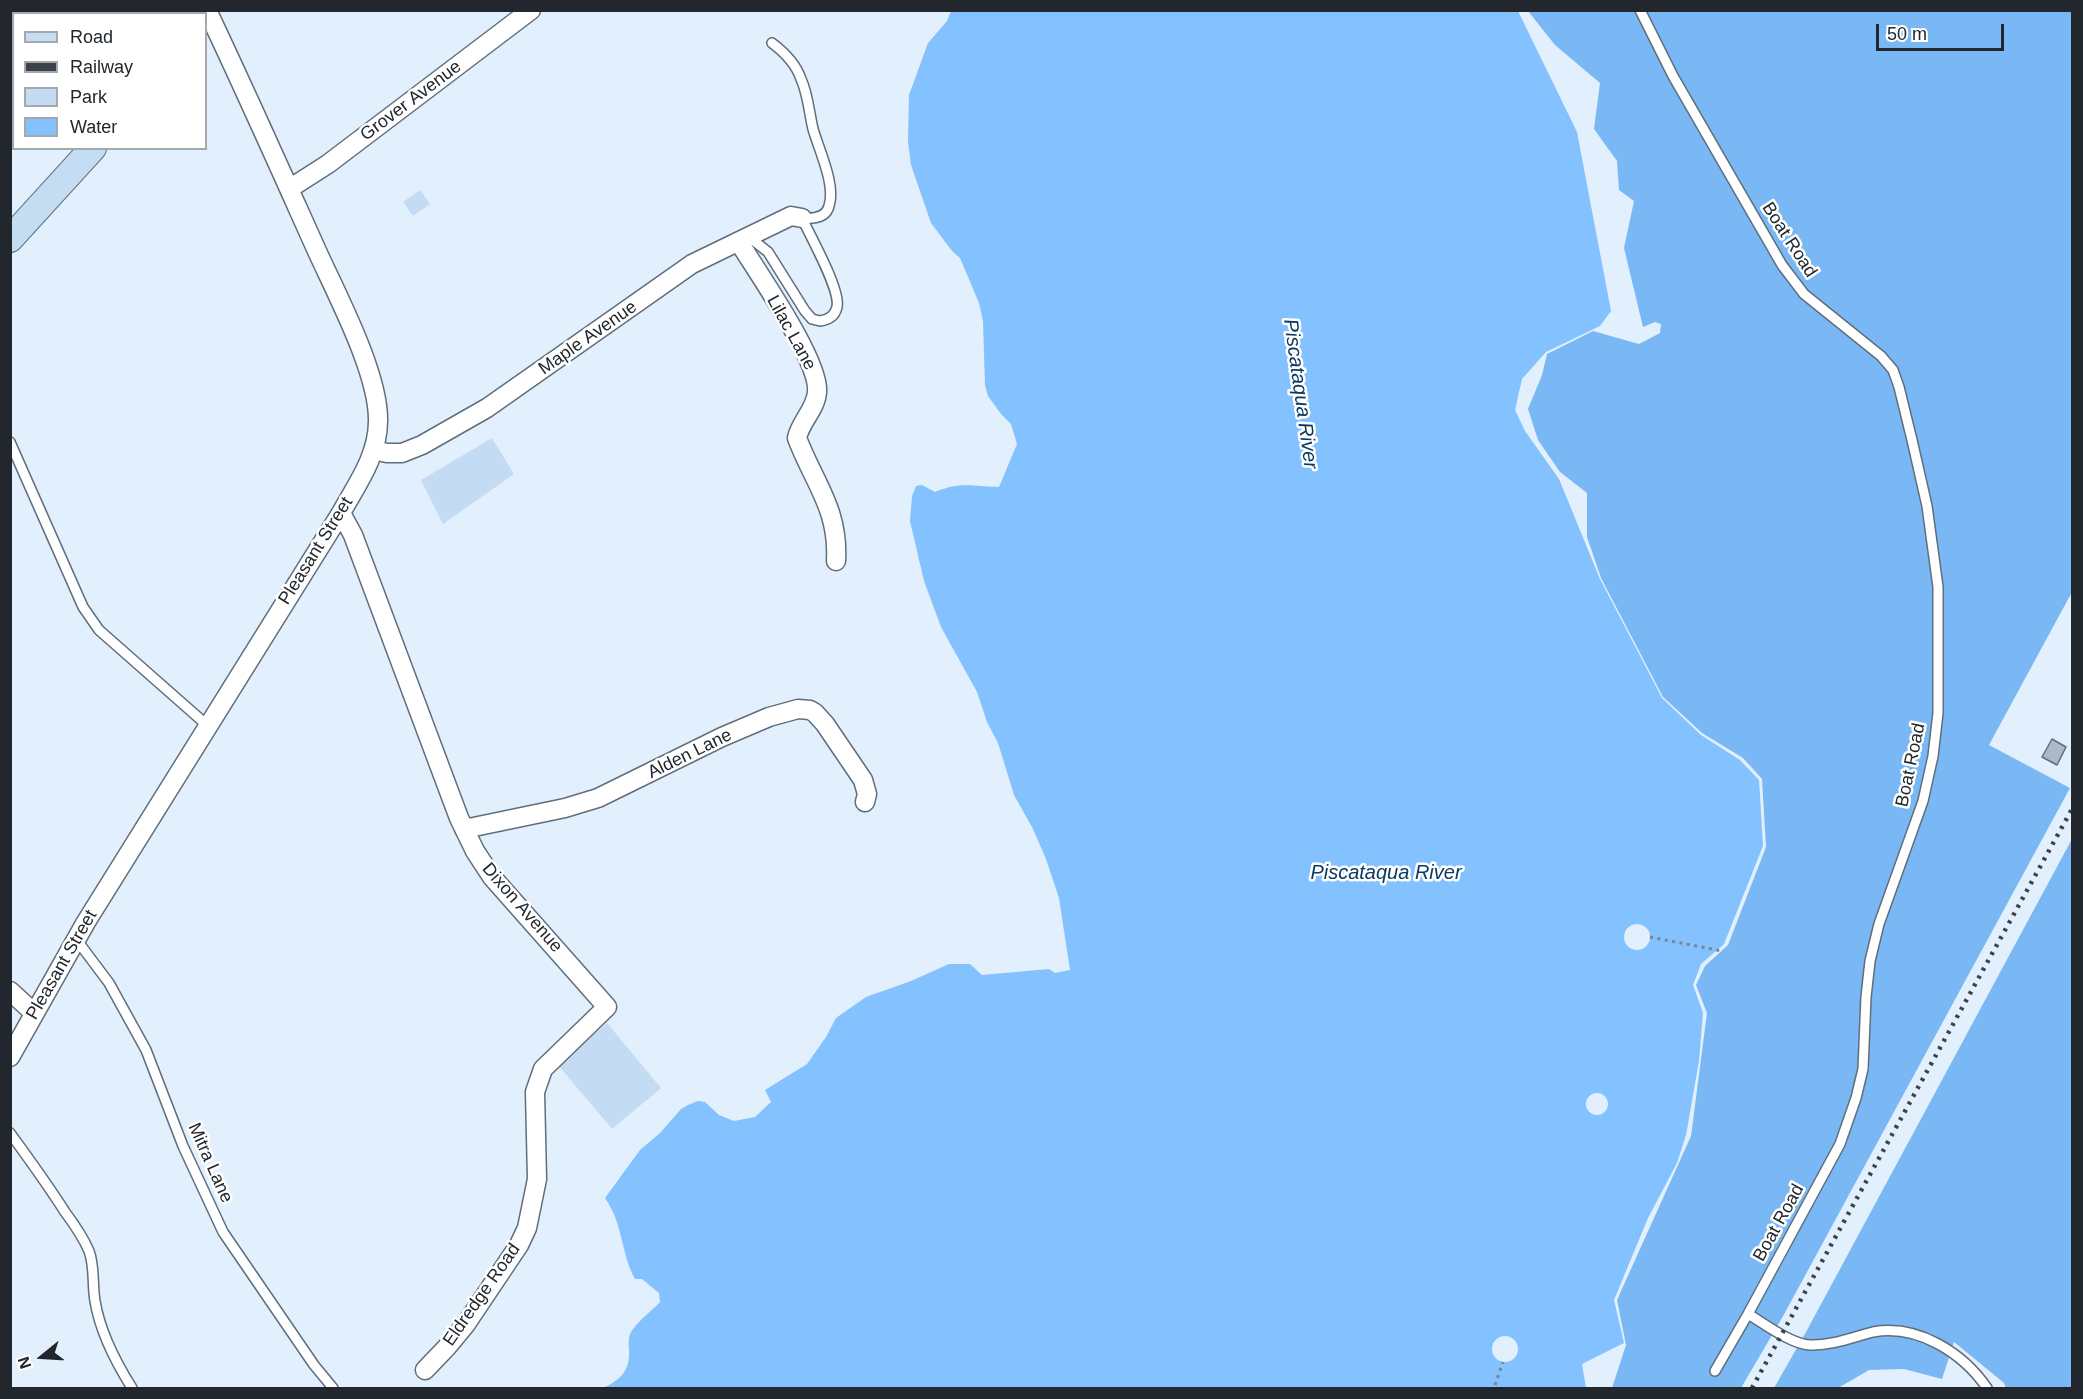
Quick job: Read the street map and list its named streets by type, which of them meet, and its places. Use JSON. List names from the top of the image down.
{
  "streets": {
    "street": [
      "Grover Avenue",
      "Lilac Lane",
      "Maple Avenue",
      "Pleasant Street",
      "Alden Lane",
      "Dixon Avenue",
      "Eldredge Road"
    ],
    "lane": ["Boat Road", "Mitra Lane"]
  },
  "crossings": [
    ["Grover Avenue", "Pleasant Street"],
    ["Lilac Lane", "Maple Avenue"],
    ["Maple Avenue", "Pleasant Street"],
    ["Pleasant Street", "Dixon Avenue"],
    ["Pleasant Street", "Mitra Lane"],
    ["Alden Lane", "Dixon Avenue"],
    ["Dixon Avenue", "Eldredge Road"]
  ],
  "water": ["Piscataqua River"],
  "legend": [
    "Road",
    "Railway",
    "Park",
    "Water"
  ],
  "scale_bar": "50 m",
  "north": "left"
}
